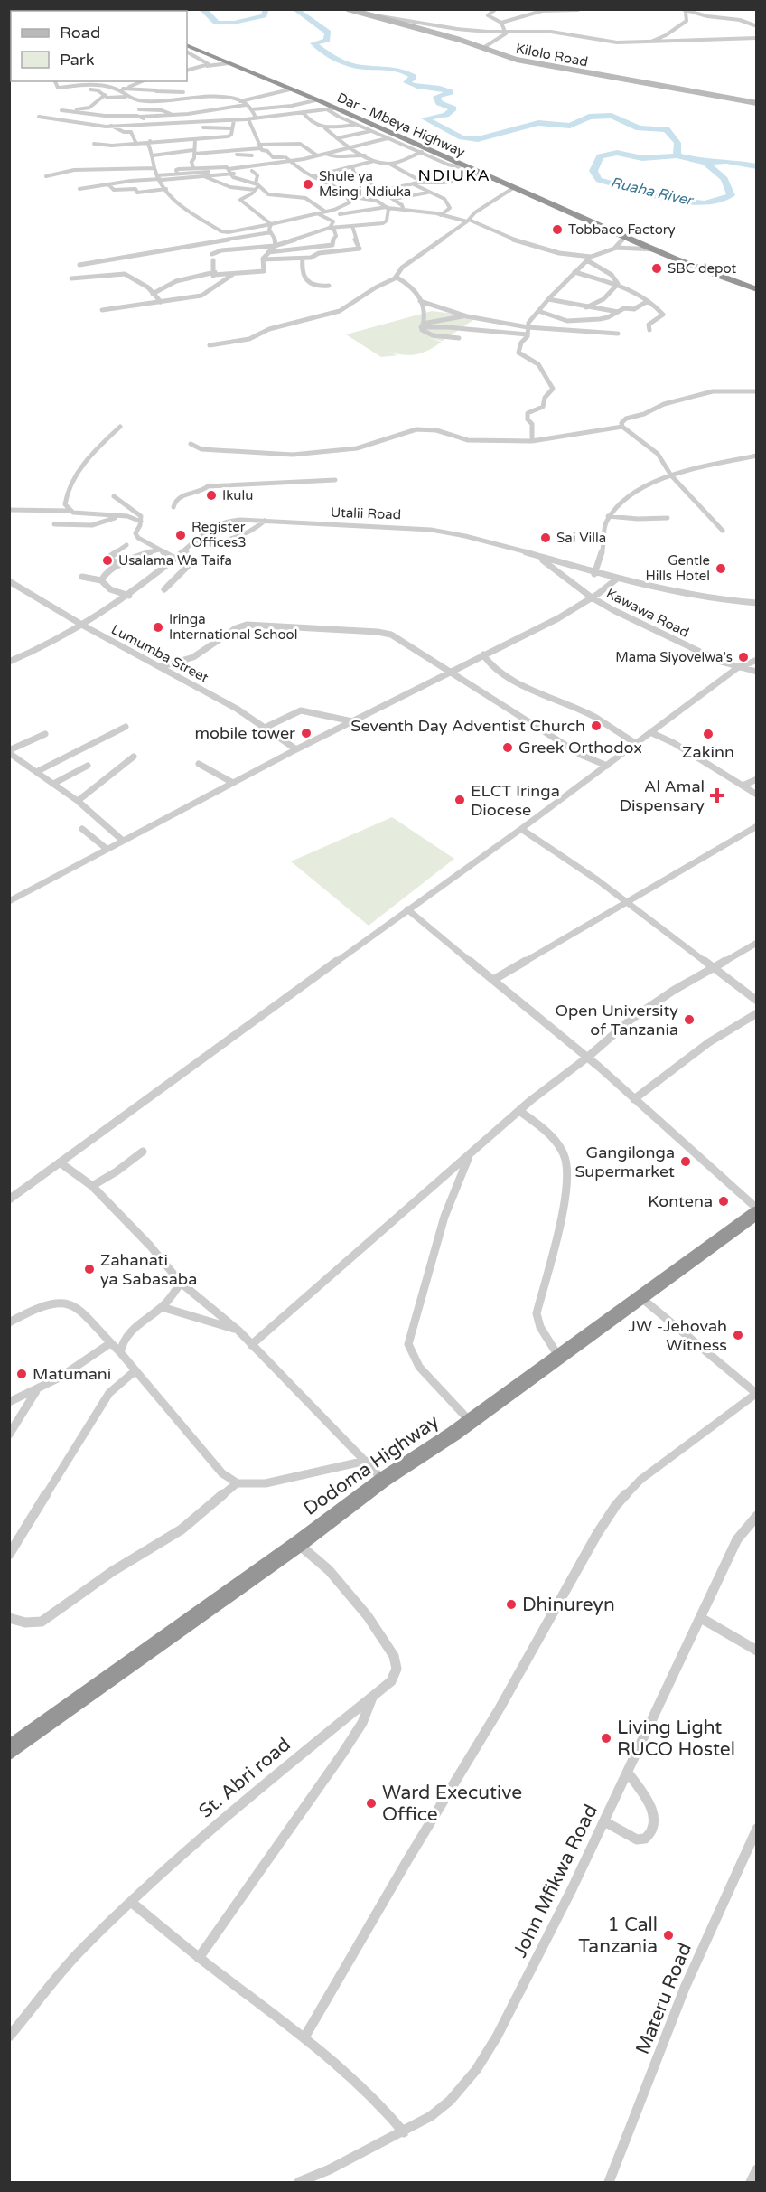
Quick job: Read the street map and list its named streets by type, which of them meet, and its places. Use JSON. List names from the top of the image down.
{
  "streets": {
    "highway": ["Dar - Mbeya Highway", "Dodoma Highway"],
    "main road": ["Kilolo Road"],
    "street": [
      "Utalii Road",
      "Kawawa Road",
      "Lumumba Street",
      "St. Abri road",
      "John Mfikwa Road",
      "Materu Road"
    ]
  },
  "crossings": [
    ["Utalii Road", "Kawawa Road"],
    ["Utalii Road", "Lumumba Street"],
    ["Dodoma Highway", "St. Abri road"]
  ],
  "districts": ["NDIUKA"],
  "water": ["Ruaha River"],
  "places": {
    "other": [
      "Shule ya Msingi Ndiuka",
      "Tobbaco Factory",
      "SBC depot",
      "Ikulu",
      "Register Offices3",
      "Sai Villa",
      "Usalama Wa Taifa",
      "Gentle Hills Hotel",
      "Iringa International School",
      "Mama Siyovelwa's",
      "Seventh Day Adventist Church",
      "mobile tower",
      "Zakinn",
      "Greek Orthodox",
      "ELCT Iringa Diocese",
      "Open University of Tanzania",
      "Gangilonga Supermarket",
      "Kontena",
      "Zahanati ya Sabasaba",
      "JW -Jehovah Witness",
      "Matumani",
      "Dhinureyn",
      "Living Light RUCO Hostel",
      "Ward Executive Office",
      "1 Call Tanzania"
    ],
    "health": ["Al Amal Dispensary"]
  },
  "legend": ["Road", "Park"]
}
